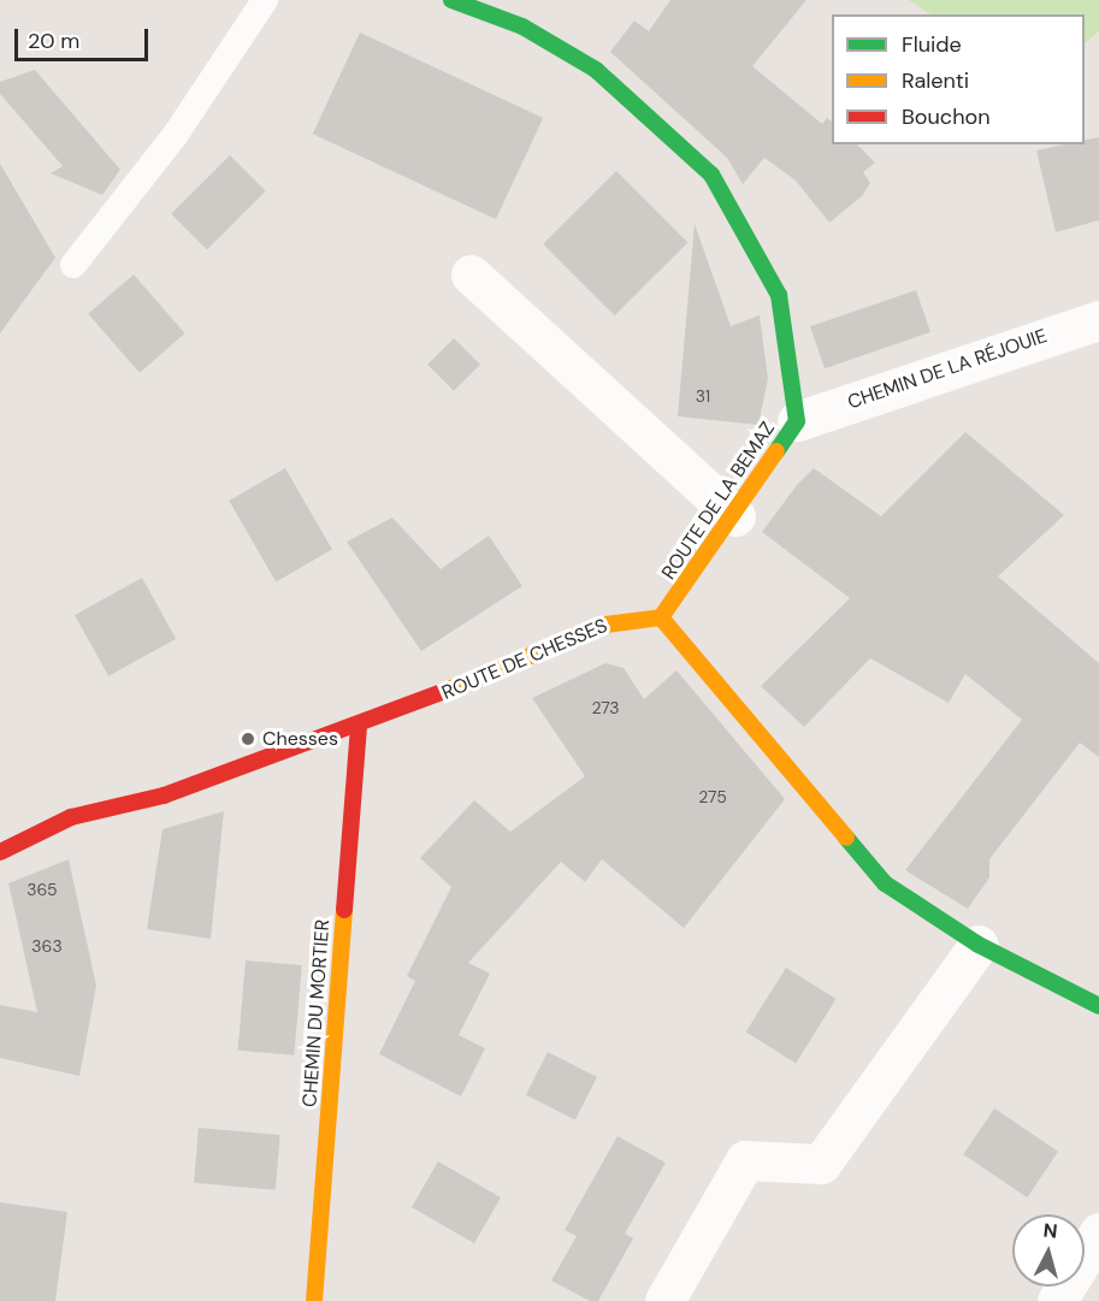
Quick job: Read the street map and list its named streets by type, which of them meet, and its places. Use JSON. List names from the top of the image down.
{
  "streets": {
    "street": [
      "CHEMIN DE LA RÉJOUIE",
      "ROUTE DE LA BEMAZ",
      "ROUTE DE CHESSES",
      "CHEMIN DU MORTIER"
    ]
  },
  "crossings": [
    ["CHEMIN DE LA RÉJOUIE", "ROUTE DE LA BEMAZ"],
    ["ROUTE DE LA BEMAZ", "ROUTE DE CHESSES"],
    ["ROUTE DE CHESSES", "CHEMIN DU MORTIER"]
  ],
  "places": ["Chesses"],
  "house_numbers": [
    "31",
    "273",
    "275",
    "365",
    "363"
  ],
  "legend": ["Fluide", "Ralenti", "Bouchon"],
  "scale_bar": "20 m",
  "north": "top"
}
